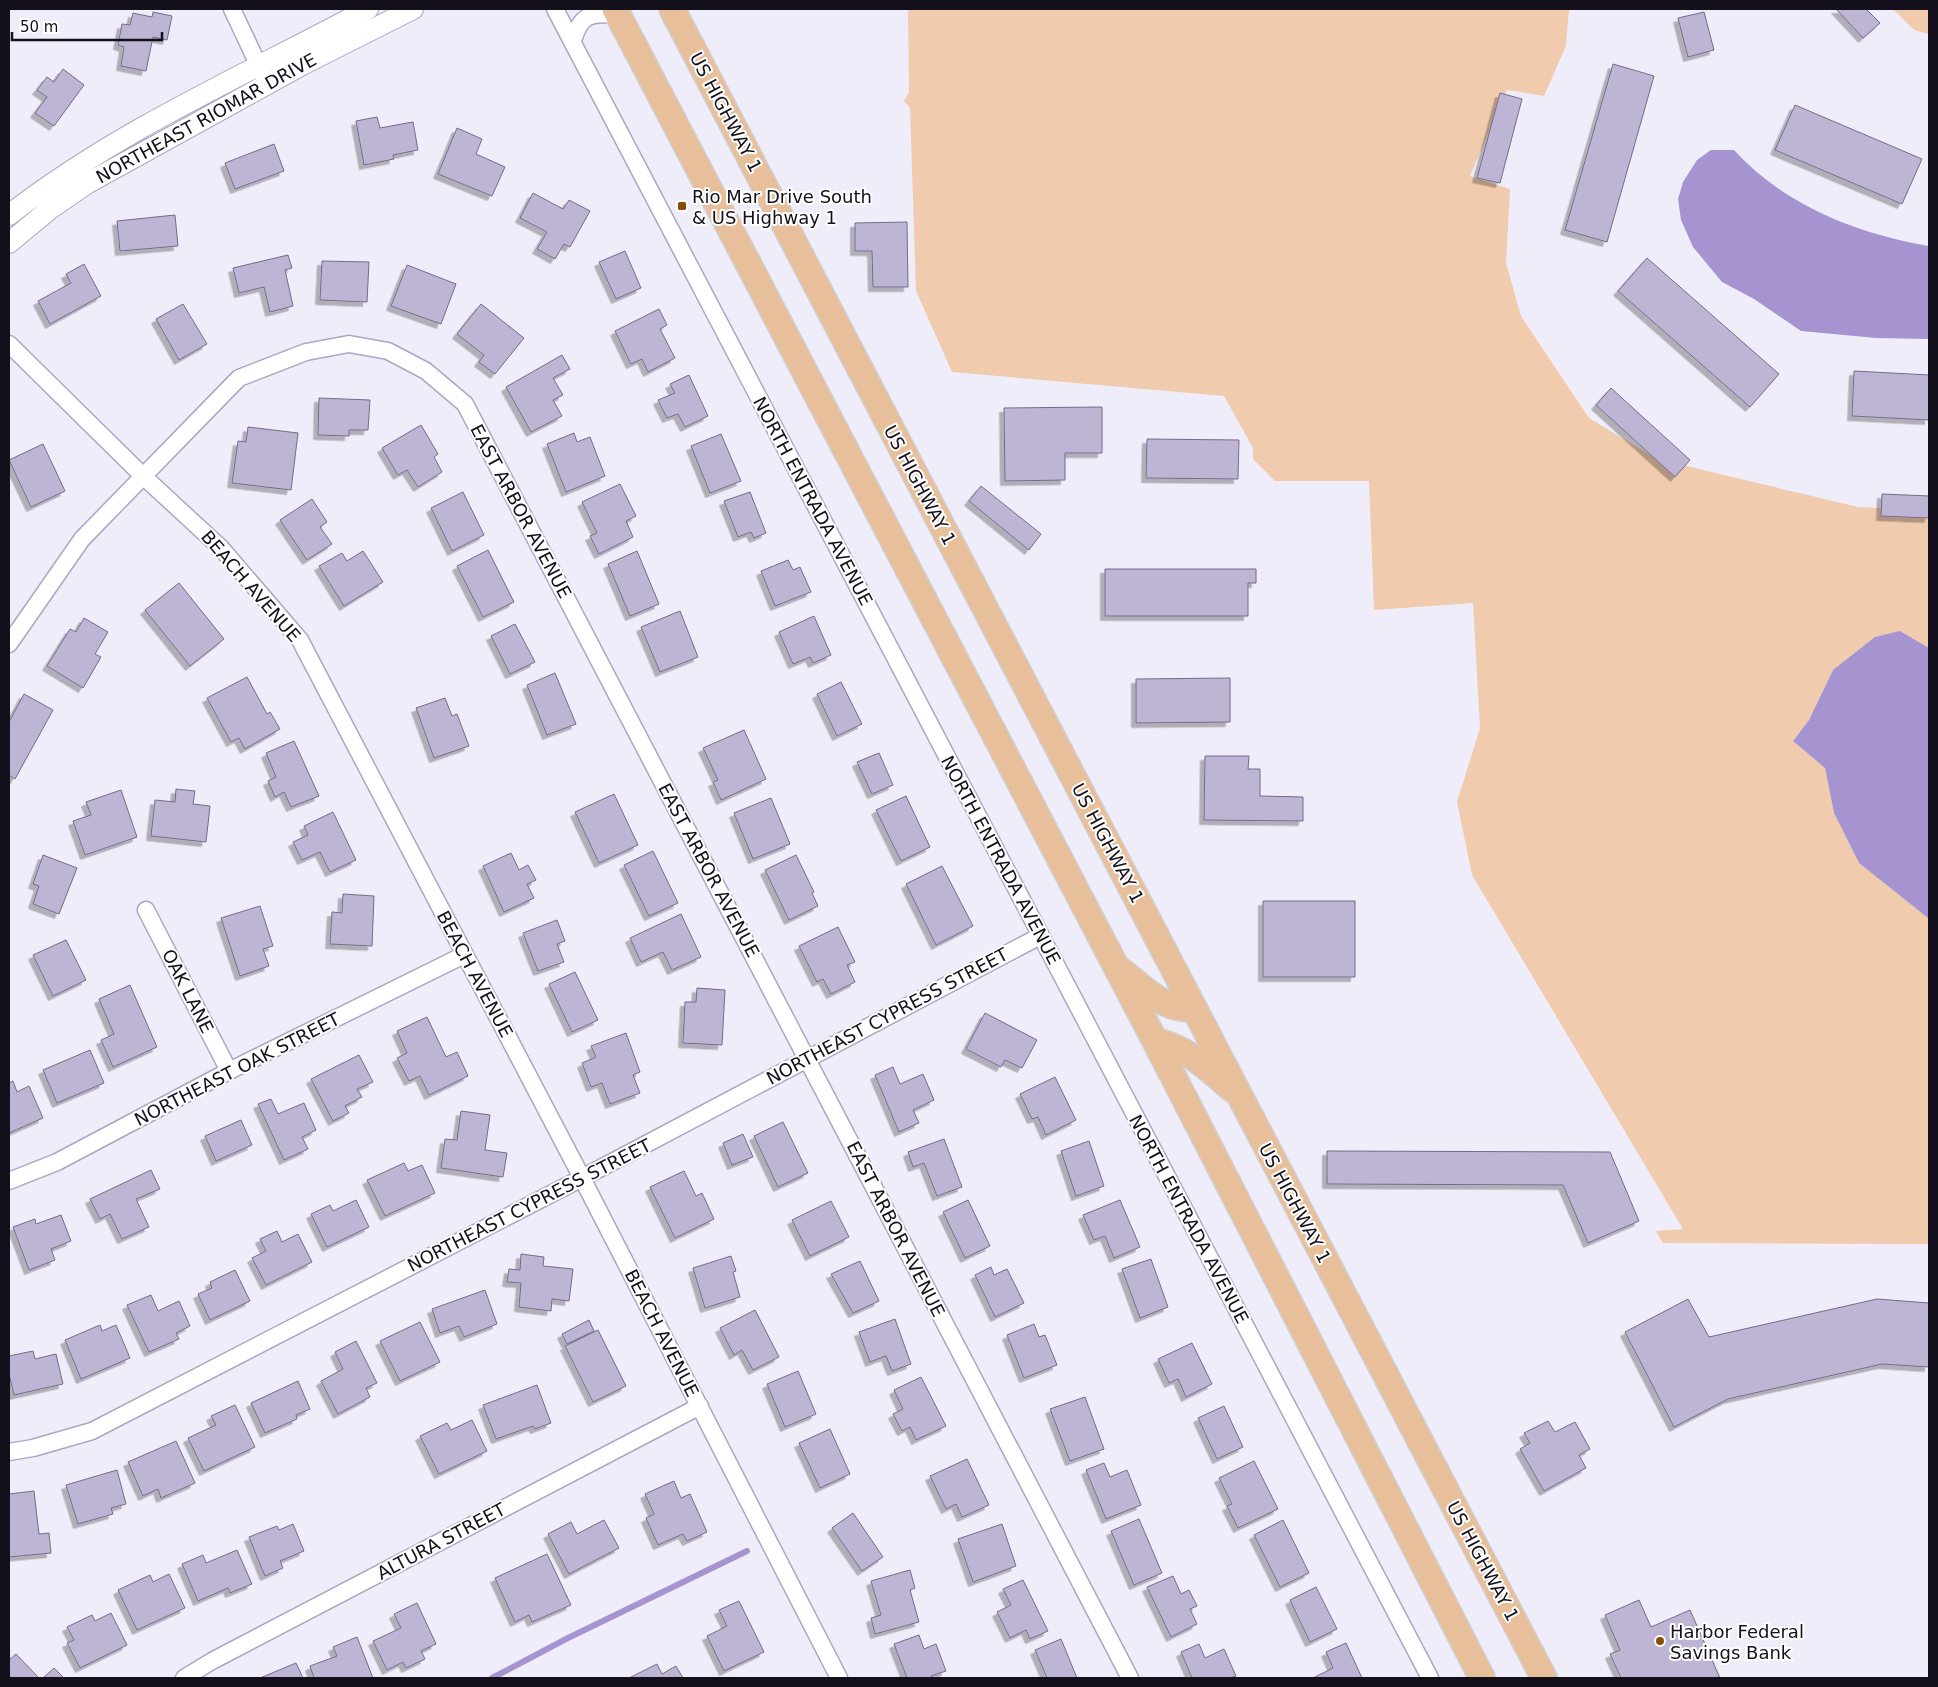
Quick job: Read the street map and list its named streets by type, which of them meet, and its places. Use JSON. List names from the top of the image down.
{
  "streets": {
    "main road": ["US HIGHWAY 1"],
    "street": [
      "NORTHEAST RIOMAR DRIVE",
      "NORTH ENTRADA AVENUE",
      "EAST ARBOR AVENUE",
      "BEACH AVENUE",
      "OAK LANE",
      "NORTHEAST CYPRESS STREET",
      "NORTHEAST OAK STREET",
      "ALTURA STREET"
    ]
  },
  "crossings": [
    ["NORTH ENTRADA AVENUE", "NORTHEAST CYPRESS STREET"],
    ["EAST ARBOR AVENUE", "BEACH AVENUE"],
    ["EAST ARBOR AVENUE", "NORTHEAST CYPRESS STREET"],
    ["BEACH AVENUE", "NORTHEAST CYPRESS STREET"],
    ["BEACH AVENUE", "NORTHEAST OAK STREET"],
    ["BEACH AVENUE", "ALTURA STREET"],
    ["OAK LANE", "NORTHEAST OAK STREET"]
  ],
  "places": {
    "transit": ["Rio Mar Drive South & US Highway 1"],
    "other": ["Harbor Federal Savings Bank"]
  },
  "scale_bar": "50 m"
}
